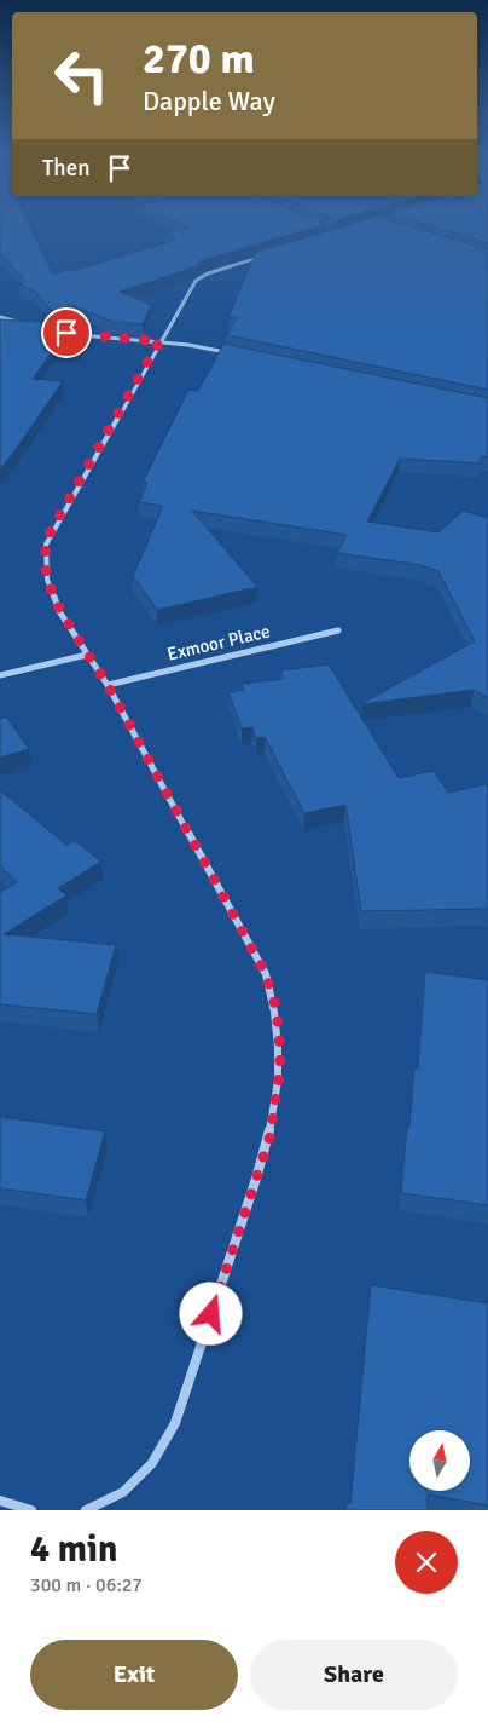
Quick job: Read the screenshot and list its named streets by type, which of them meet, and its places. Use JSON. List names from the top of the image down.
{
  "streets": {
    "street": ["Exmoor Place"]
  },
  "north": "top",
  "page": {
    "turn": ["270 m", "Dapple Way"],
    "then": "Then",
    "heading": ["4 min", "300 m · 06:27"],
    "buttons": ["Exit", "Share"]
  }
}
